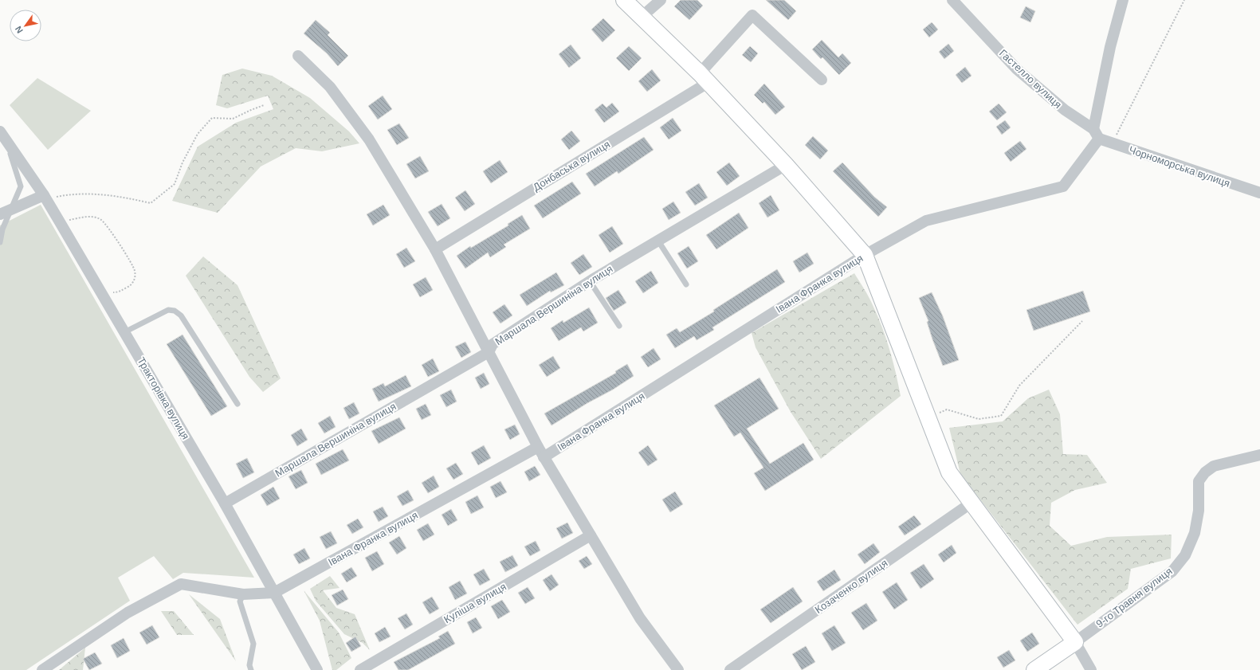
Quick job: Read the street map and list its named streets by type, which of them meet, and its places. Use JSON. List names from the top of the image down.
{
  "streets": {
    "main road": ["9-го Травня вулиця"],
    "street": [
      "Гастелло вулиця",
      "Донбаська вулиця",
      "Чорноморська вулиця",
      "Івана Франка вулиця",
      "Маршала Вершиніна вулиця",
      "Тракторівка вулиця",
      "Козаченко вулиця",
      "Куліша вулиця"
    ]
  },
  "crossings": [
    ["Гастелло вулиця", "Чорноморська вулиця"],
    ["Гастелло вулиця", "Івана Франка вулиця"],
    ["Чорноморська вулиця", "Івана Франка вулиця"],
    ["Івана Франка вулиця", "Тракторівка вулиця"],
    ["Маршала Вершиніна вулиця", "Тракторівка вулиця"]
  ],
  "north": "bottom left"
}
